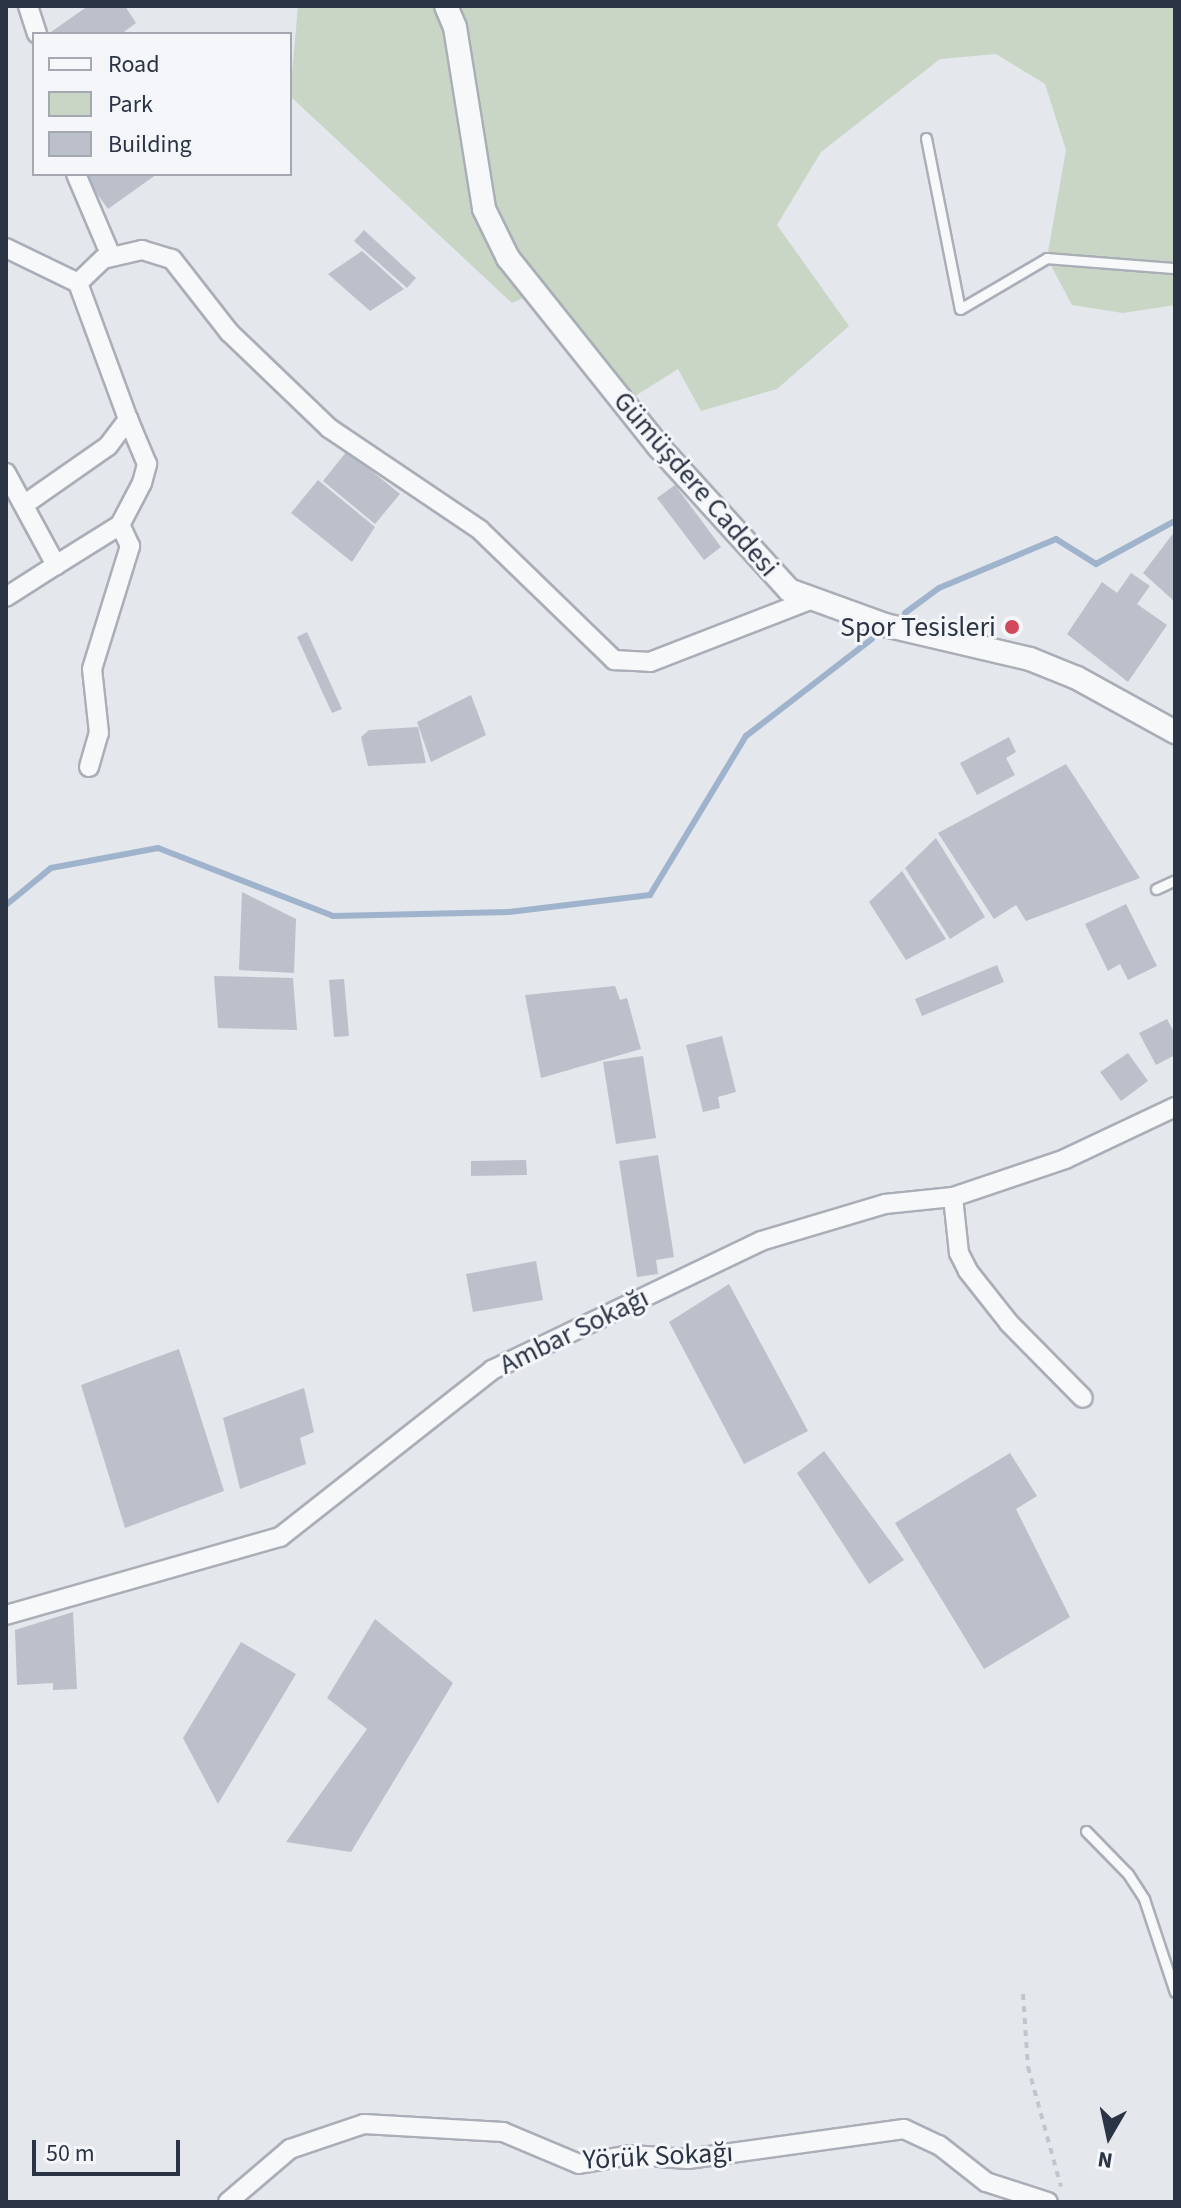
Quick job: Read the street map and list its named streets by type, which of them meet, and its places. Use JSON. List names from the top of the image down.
{
  "streets": {
    "street": ["Gümüşdere Caddesi", "Ambar Sokağı", "Yörük Sokağı"]
  },
  "places": ["Spor Tesisleri"],
  "legend": ["Road", "Park", "Building"],
  "scale_bar": "50 m",
  "north": "bottom"
}
